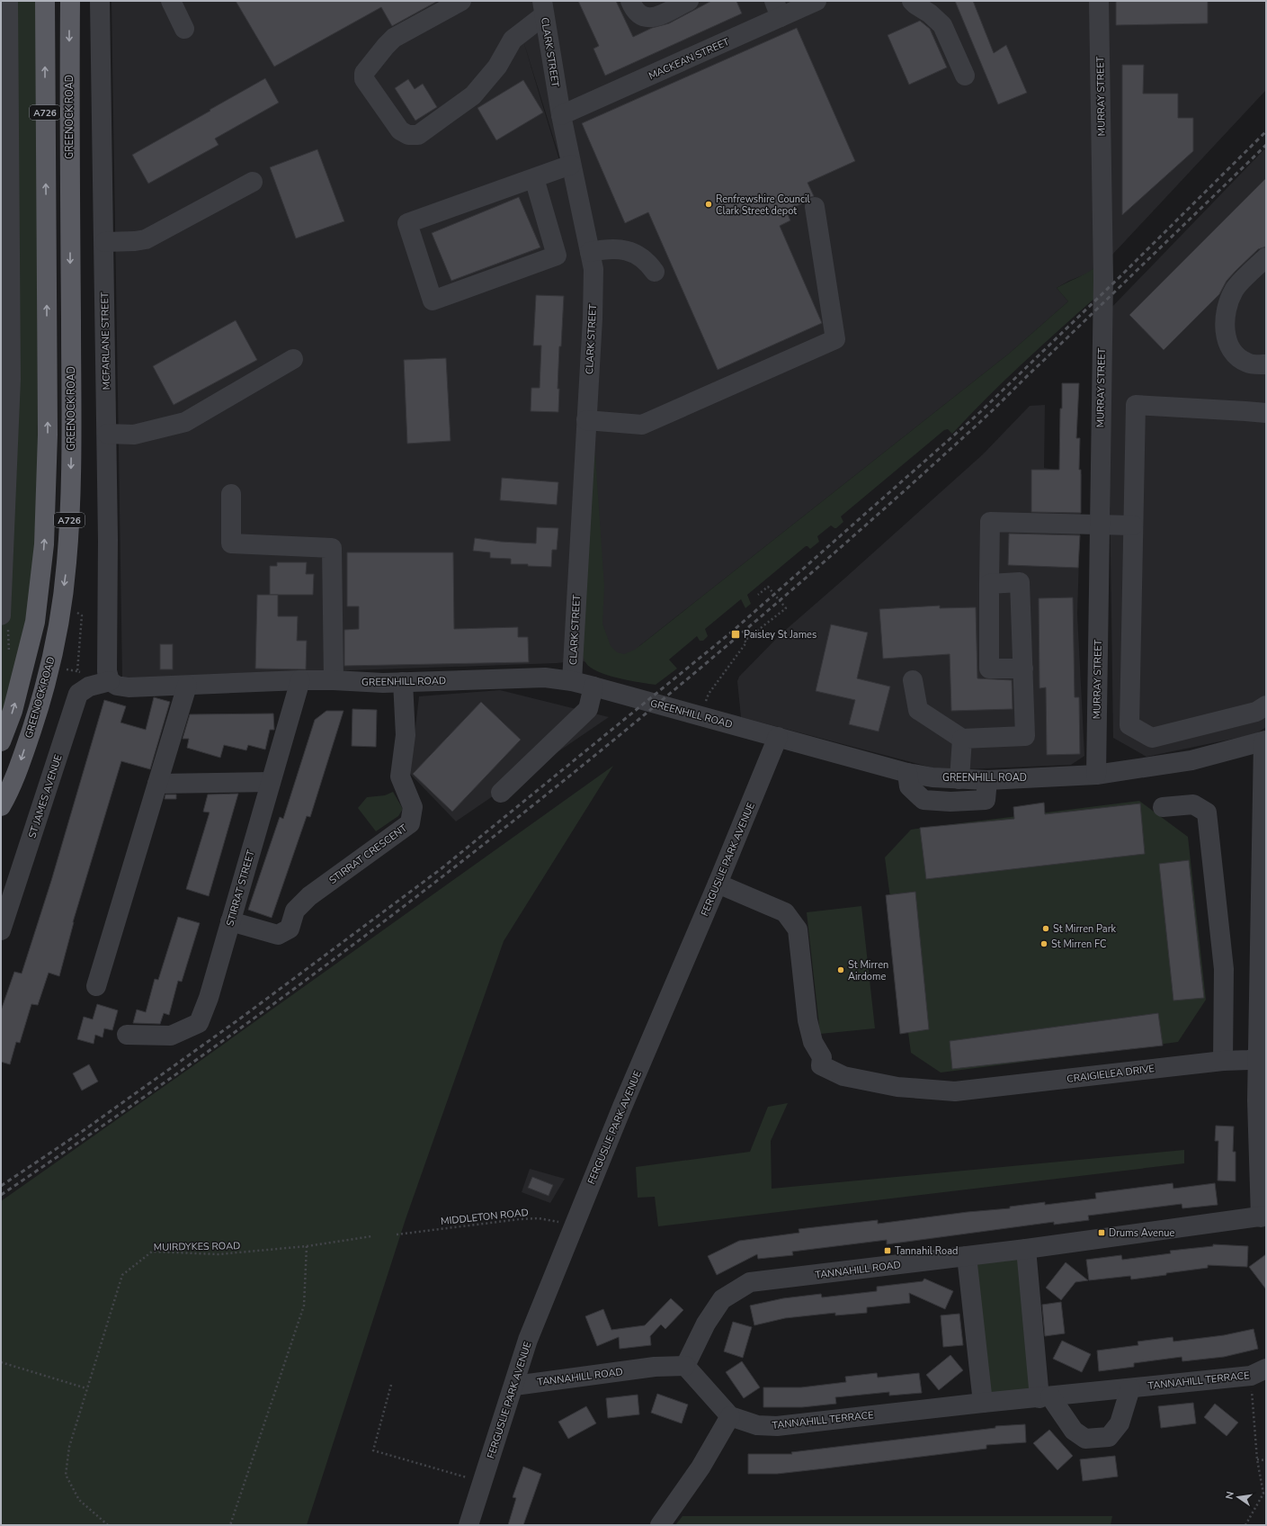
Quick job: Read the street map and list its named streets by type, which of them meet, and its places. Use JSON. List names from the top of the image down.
{
  "streets": {
    "main road": ["A726", "GREENOCK ROAD"],
    "street": [
      "CLARK STREET",
      "MACKEAN STREET",
      "MURRAY STREET",
      "MCFARLANE STREET",
      "GREENHILL ROAD",
      "ST JAMES AVENUE",
      "STIRRAT CRESCENT",
      "FERGUSLIE PARK AVENUE",
      "STIRRAT STREET",
      "CRAIGIELEA DRIVE",
      "TANNAHILL ROAD",
      "TANNAHILL TERRACE"
    ],
    "path": ["MIDDLETON ROAD", "MUIRDYKES ROAD"]
  },
  "crossings": [
    ["CLARK STREET", "MACKEAN STREET"],
    ["CLARK STREET", "GREENHILL ROAD"],
    ["MURRAY STREET", "GREENHILL ROAD"],
    ["MCFARLANE STREET", "GREENHILL ROAD"],
    ["MCFARLANE STREET", "ST JAMES AVENUE"],
    ["GREENHILL ROAD", "ST JAMES AVENUE"],
    ["GREENHILL ROAD", "STIRRAT CRESCENT"],
    ["GREENHILL ROAD", "FERGUSLIE PARK AVENUE"],
    ["GREENHILL ROAD", "STIRRAT STREET"],
    ["STIRRAT CRESCENT", "STIRRAT STREET"],
    ["FERGUSLIE PARK AVENUE", "CRAIGIELEA DRIVE"],
    ["FERGUSLIE PARK AVENUE", "MIDDLETON ROAD"],
    ["FERGUSLIE PARK AVENUE", "TANNAHILL ROAD"],
    ["TANNAHILL ROAD", "TANNAHILL TERRACE"]
  ],
  "places": {
    "other": [
      "Renfrewshire Council Clark Street depot",
      "St Mirren Park",
      "St Mirren FC",
      "St Mirren Airdome"
    ],
    "transit": ["Paisley St James", "Drums Avenue", "Tannahil Road"]
  },
  "north": "left"
}
